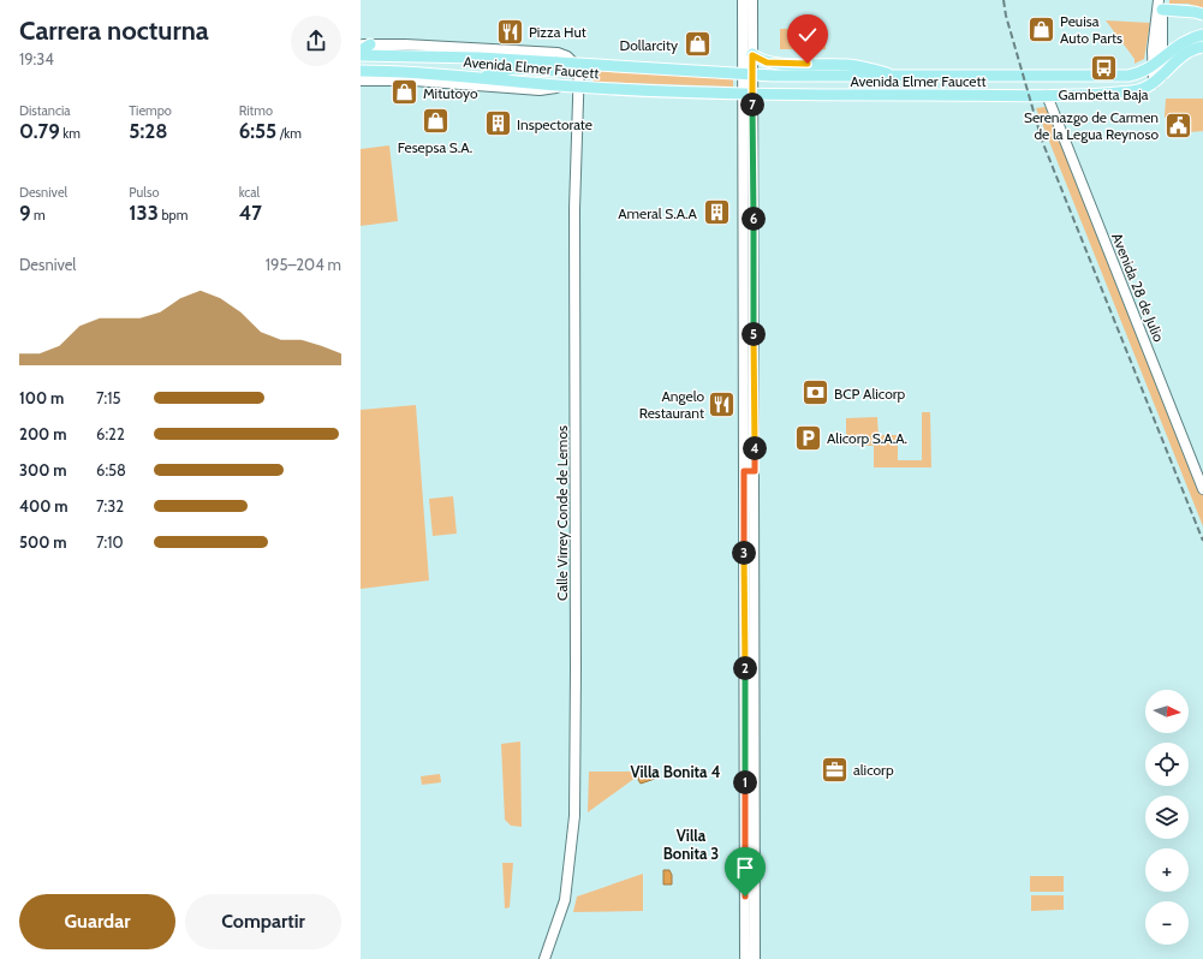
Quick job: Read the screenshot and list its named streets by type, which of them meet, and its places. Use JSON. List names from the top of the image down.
{
  "streets": {
    "main road": ["Avenida Elmer Faucett", "Avenida 28 de Julio", "Calle Virrey Conde de Lemos"]
  },
  "crossings": [
    ["Avenida Elmer Faucett", "Avenida 28 de Julio"],
    ["Avenida Elmer Faucett", "Calle Virrey Conde de Lemos"]
  ],
  "districts": ["Villa Bonita 4", "Villa Bonita 3"],
  "places": {
    "shop": [
      "Peuisa Auto Parts",
      "Dollarcity",
      "Mitutoyo",
      "Fesepsa S.A."
    ],
    "restaurant": ["Pizza Hut", "Angelo Restaurant"],
    "bus stop": ["Gambetta Baja"],
    "building": ["Inspectorate", "Ameral S.A.A"],
    "public building": ["Serenazgo de Carmen de la Legua Reynoso"],
    "bank": ["BCP Alicorp"],
    "parking": ["Alicorp S.A.A."],
    "office": ["alicorp"]
  },
  "north": "right",
  "page": {
    "heading": ["Carrera nocturna", "19:34"],
    "stats": [
      ["Distancia", "0.79 km"],
      ["Tiempo", "5:28"],
      ["Ritmo", "6:55 /km"],
      ["Desnivel", "9 m"],
      ["Pulso", "133 bpm"],
      ["kcal", "47"]
    ],
    "pins": [
      "7",
      "6",
      "5",
      "4",
      "3",
      "2",
      "1"
    ],
    "chart": ["Desnivel", "195–204 m"],
    "list": [
      {
        "name": "100 m",
        "note": "7:15"
      },
      {
        "name": "200 m",
        "note": "6:22"
      },
      {
        "name": "300 m",
        "note": "6:58"
      },
      {
        "name": "400 m",
        "note": "7:32"
      },
      {
        "name": "500 m",
        "note": "7:10"
      }
    ],
    "map_buttons": ["+", "−"],
    "buttons": ["Guardar", "Compartir"]
  }
}
